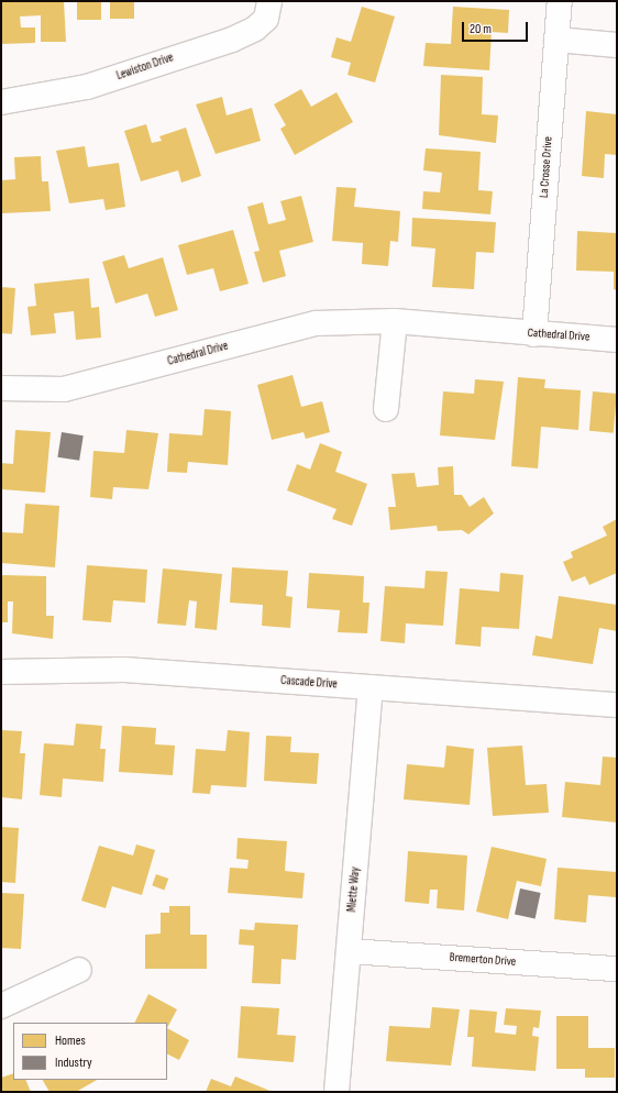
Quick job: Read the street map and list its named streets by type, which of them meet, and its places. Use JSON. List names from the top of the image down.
{
  "streets": {
    "street": [
      "Lewiston Drive",
      "La Crosse Drive",
      "Cathedral Drive",
      "Cascade Drive",
      "Miette Way",
      "Bremerton Drive"
    ]
  },
  "crossings": [
    ["La Crosse Drive", "Cathedral Drive"],
    ["Cascade Drive", "Miette Way"],
    ["Miette Way", "Bremerton Drive"]
  ],
  "legend": ["Homes", "Industry"],
  "scale_bar": "20 m"
}
